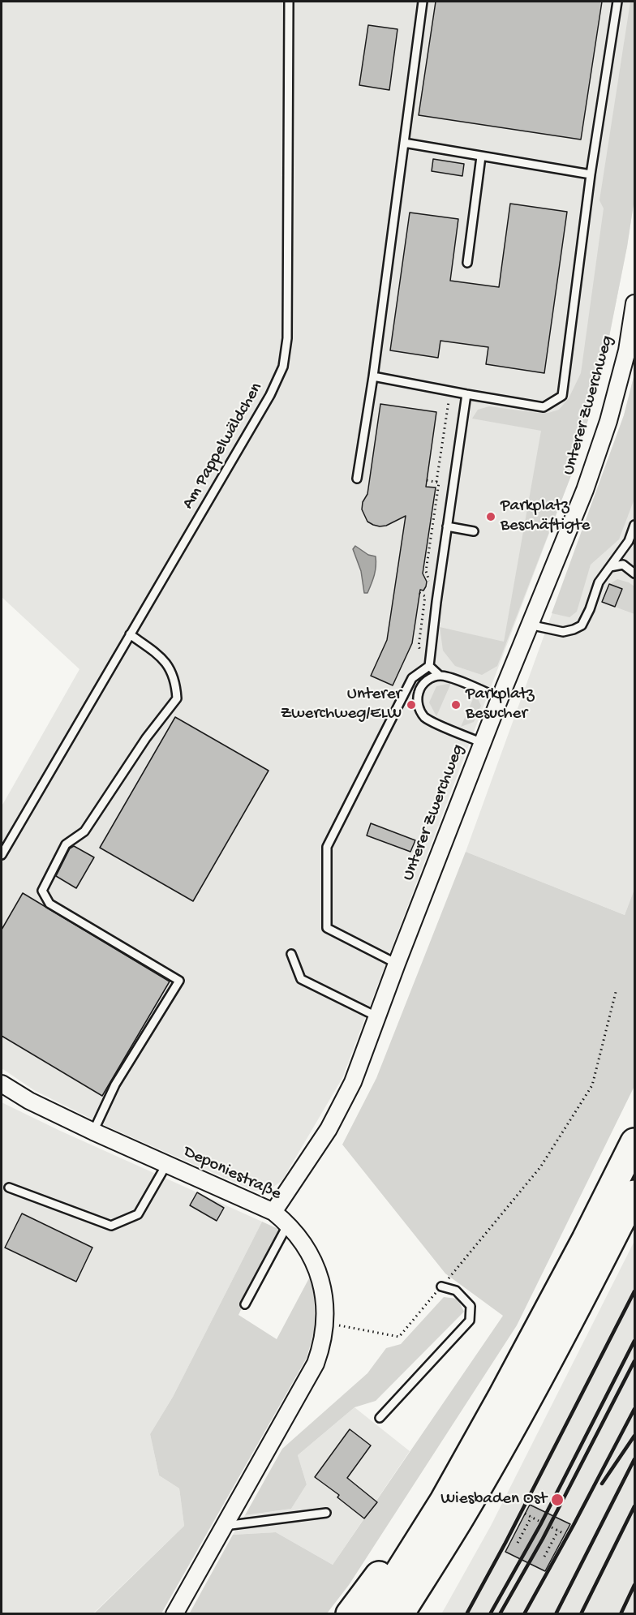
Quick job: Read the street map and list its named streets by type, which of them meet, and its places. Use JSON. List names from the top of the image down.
{
  "streets": {
    "street": ["Unterer Zwerchweg", "Deponiestraße"],
    "lane": ["Am Pappelwäldchen"]
  },
  "crossings": [
    ["Unterer Zwerchweg", "Deponiestraße"]
  ],
  "places": [
    "Parkplatz Beschäftigte",
    "Unterer Zwerchweg/ELW",
    "Parkplatz Besucher",
    "Wiesbaden Ost"
  ]
}
